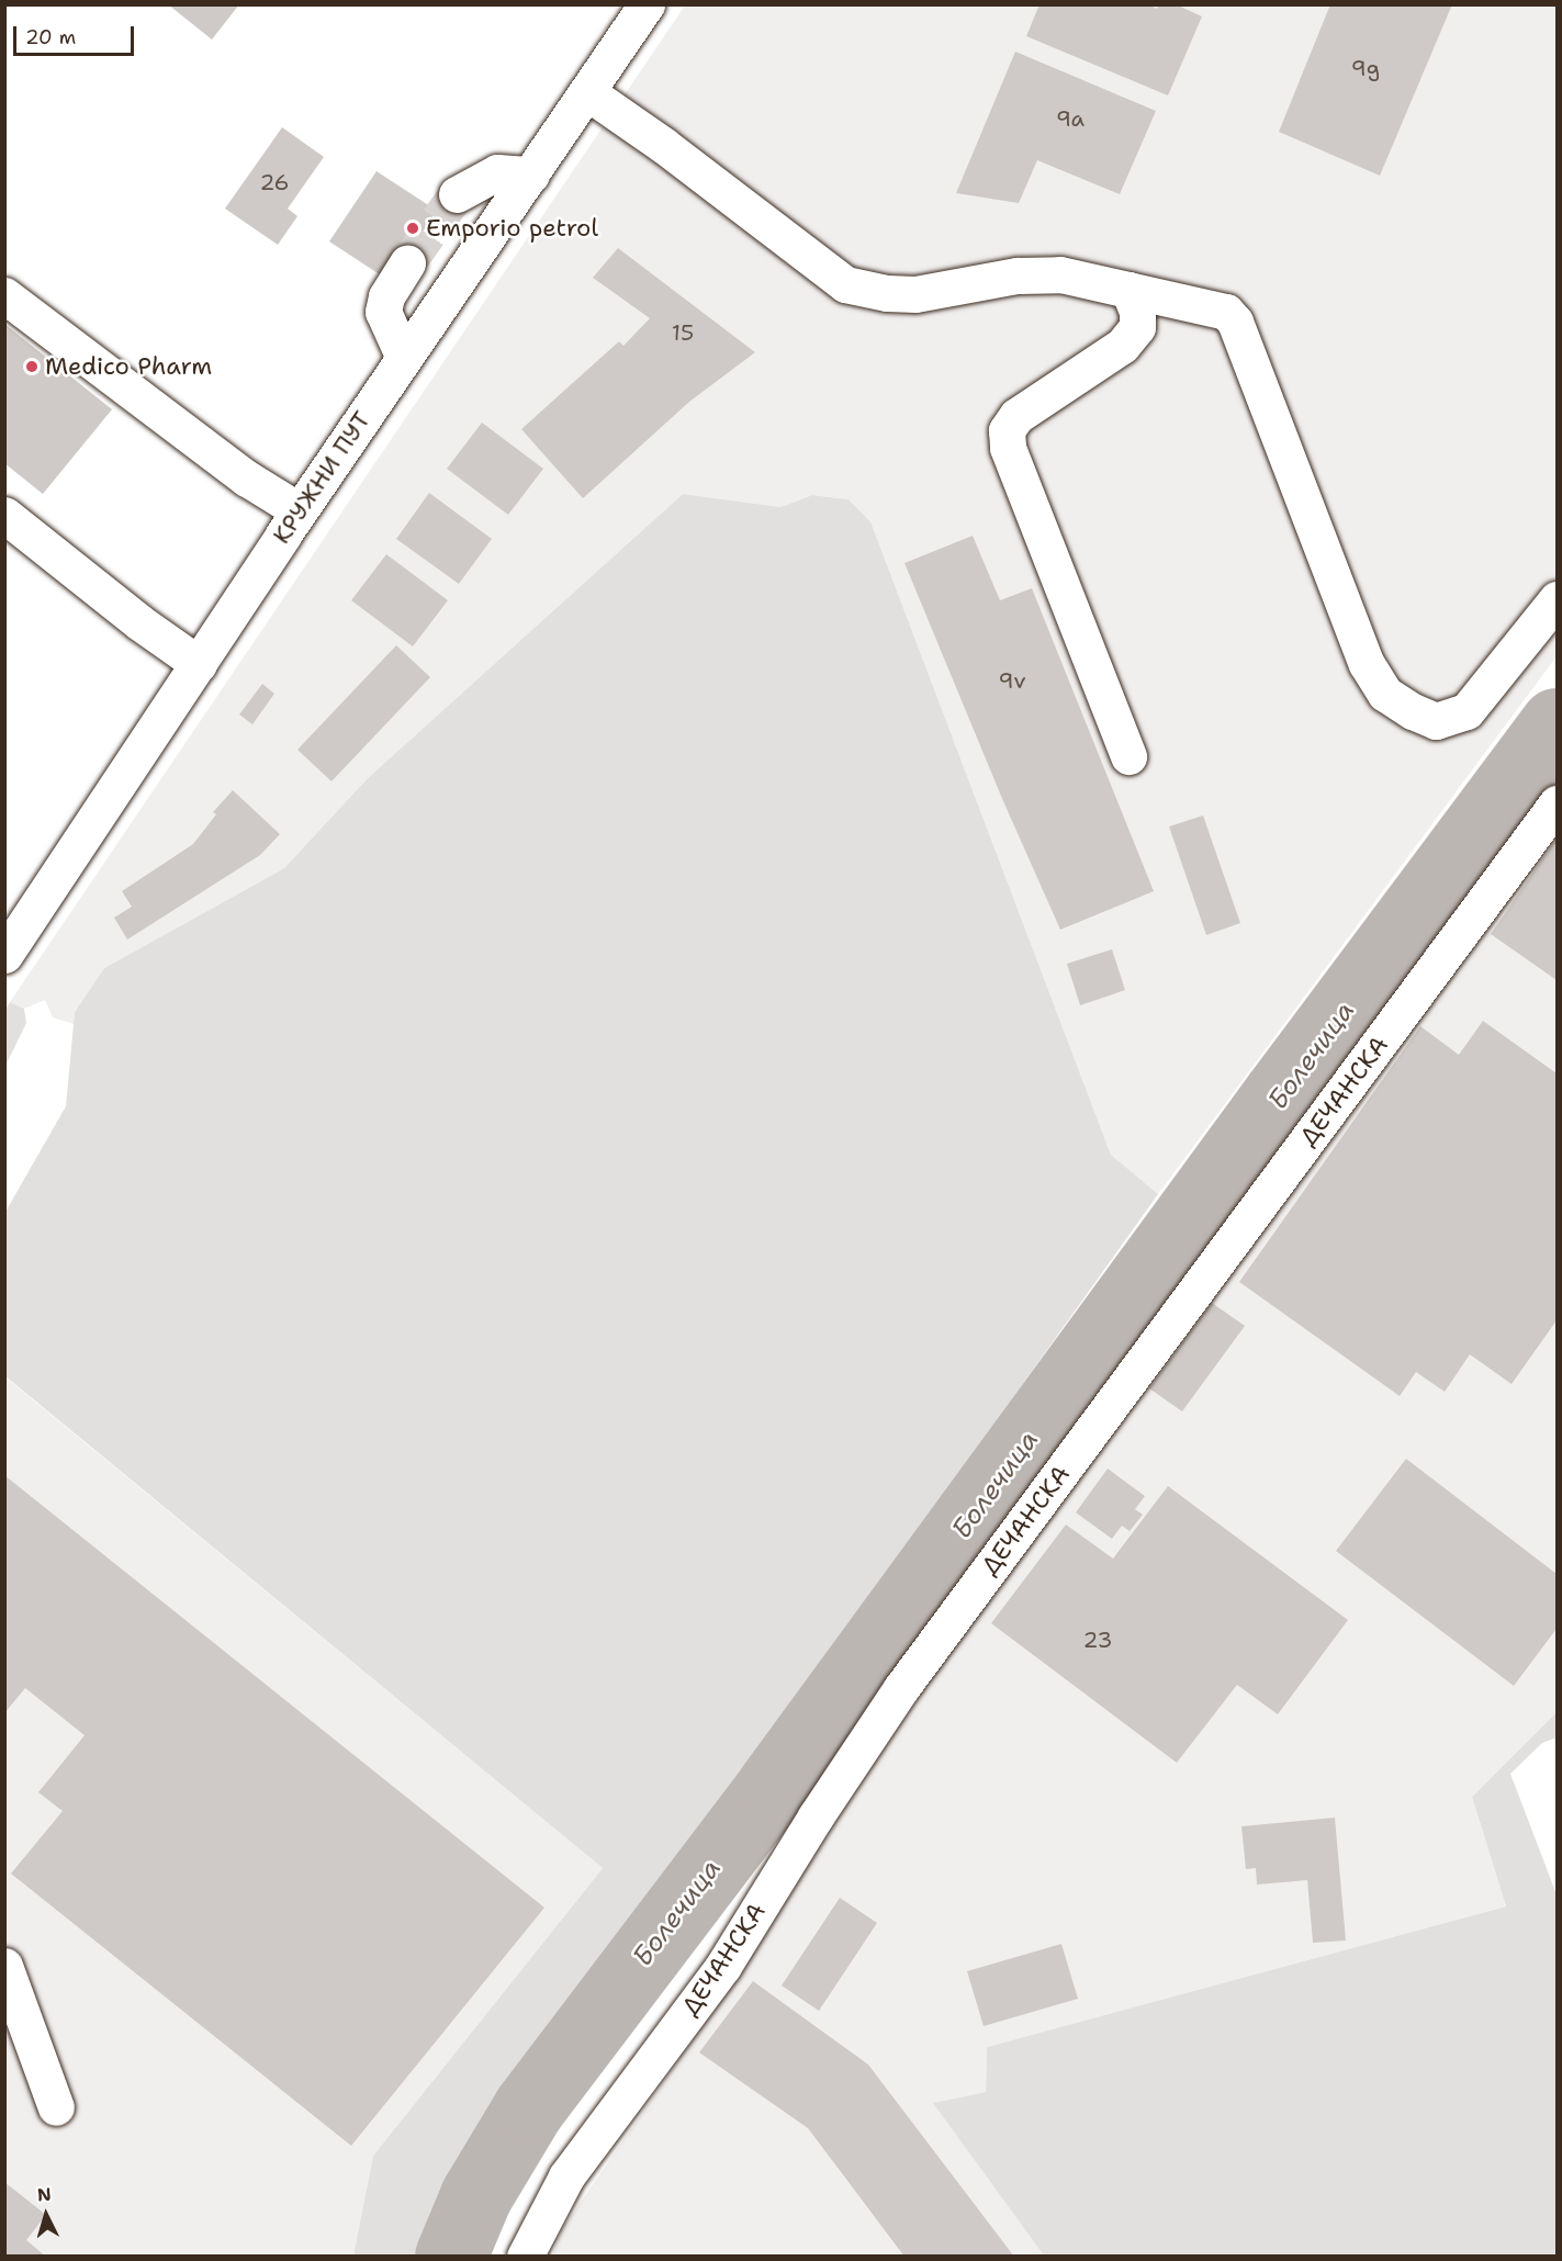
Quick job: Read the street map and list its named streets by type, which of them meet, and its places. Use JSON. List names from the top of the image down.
{
  "streets": {
    "main road": ["КРУЖНИ ПУТ", "ДЕЧАНСКА"]
  },
  "water": ["Болечица"],
  "places": ["Emporio petrol", "Medico Pharm"],
  "house_numbers": [
    "9g",
    "9a",
    "26",
    "15",
    "9v",
    "23"
  ],
  "scale_bar": "20 m",
  "north": "top"
}
